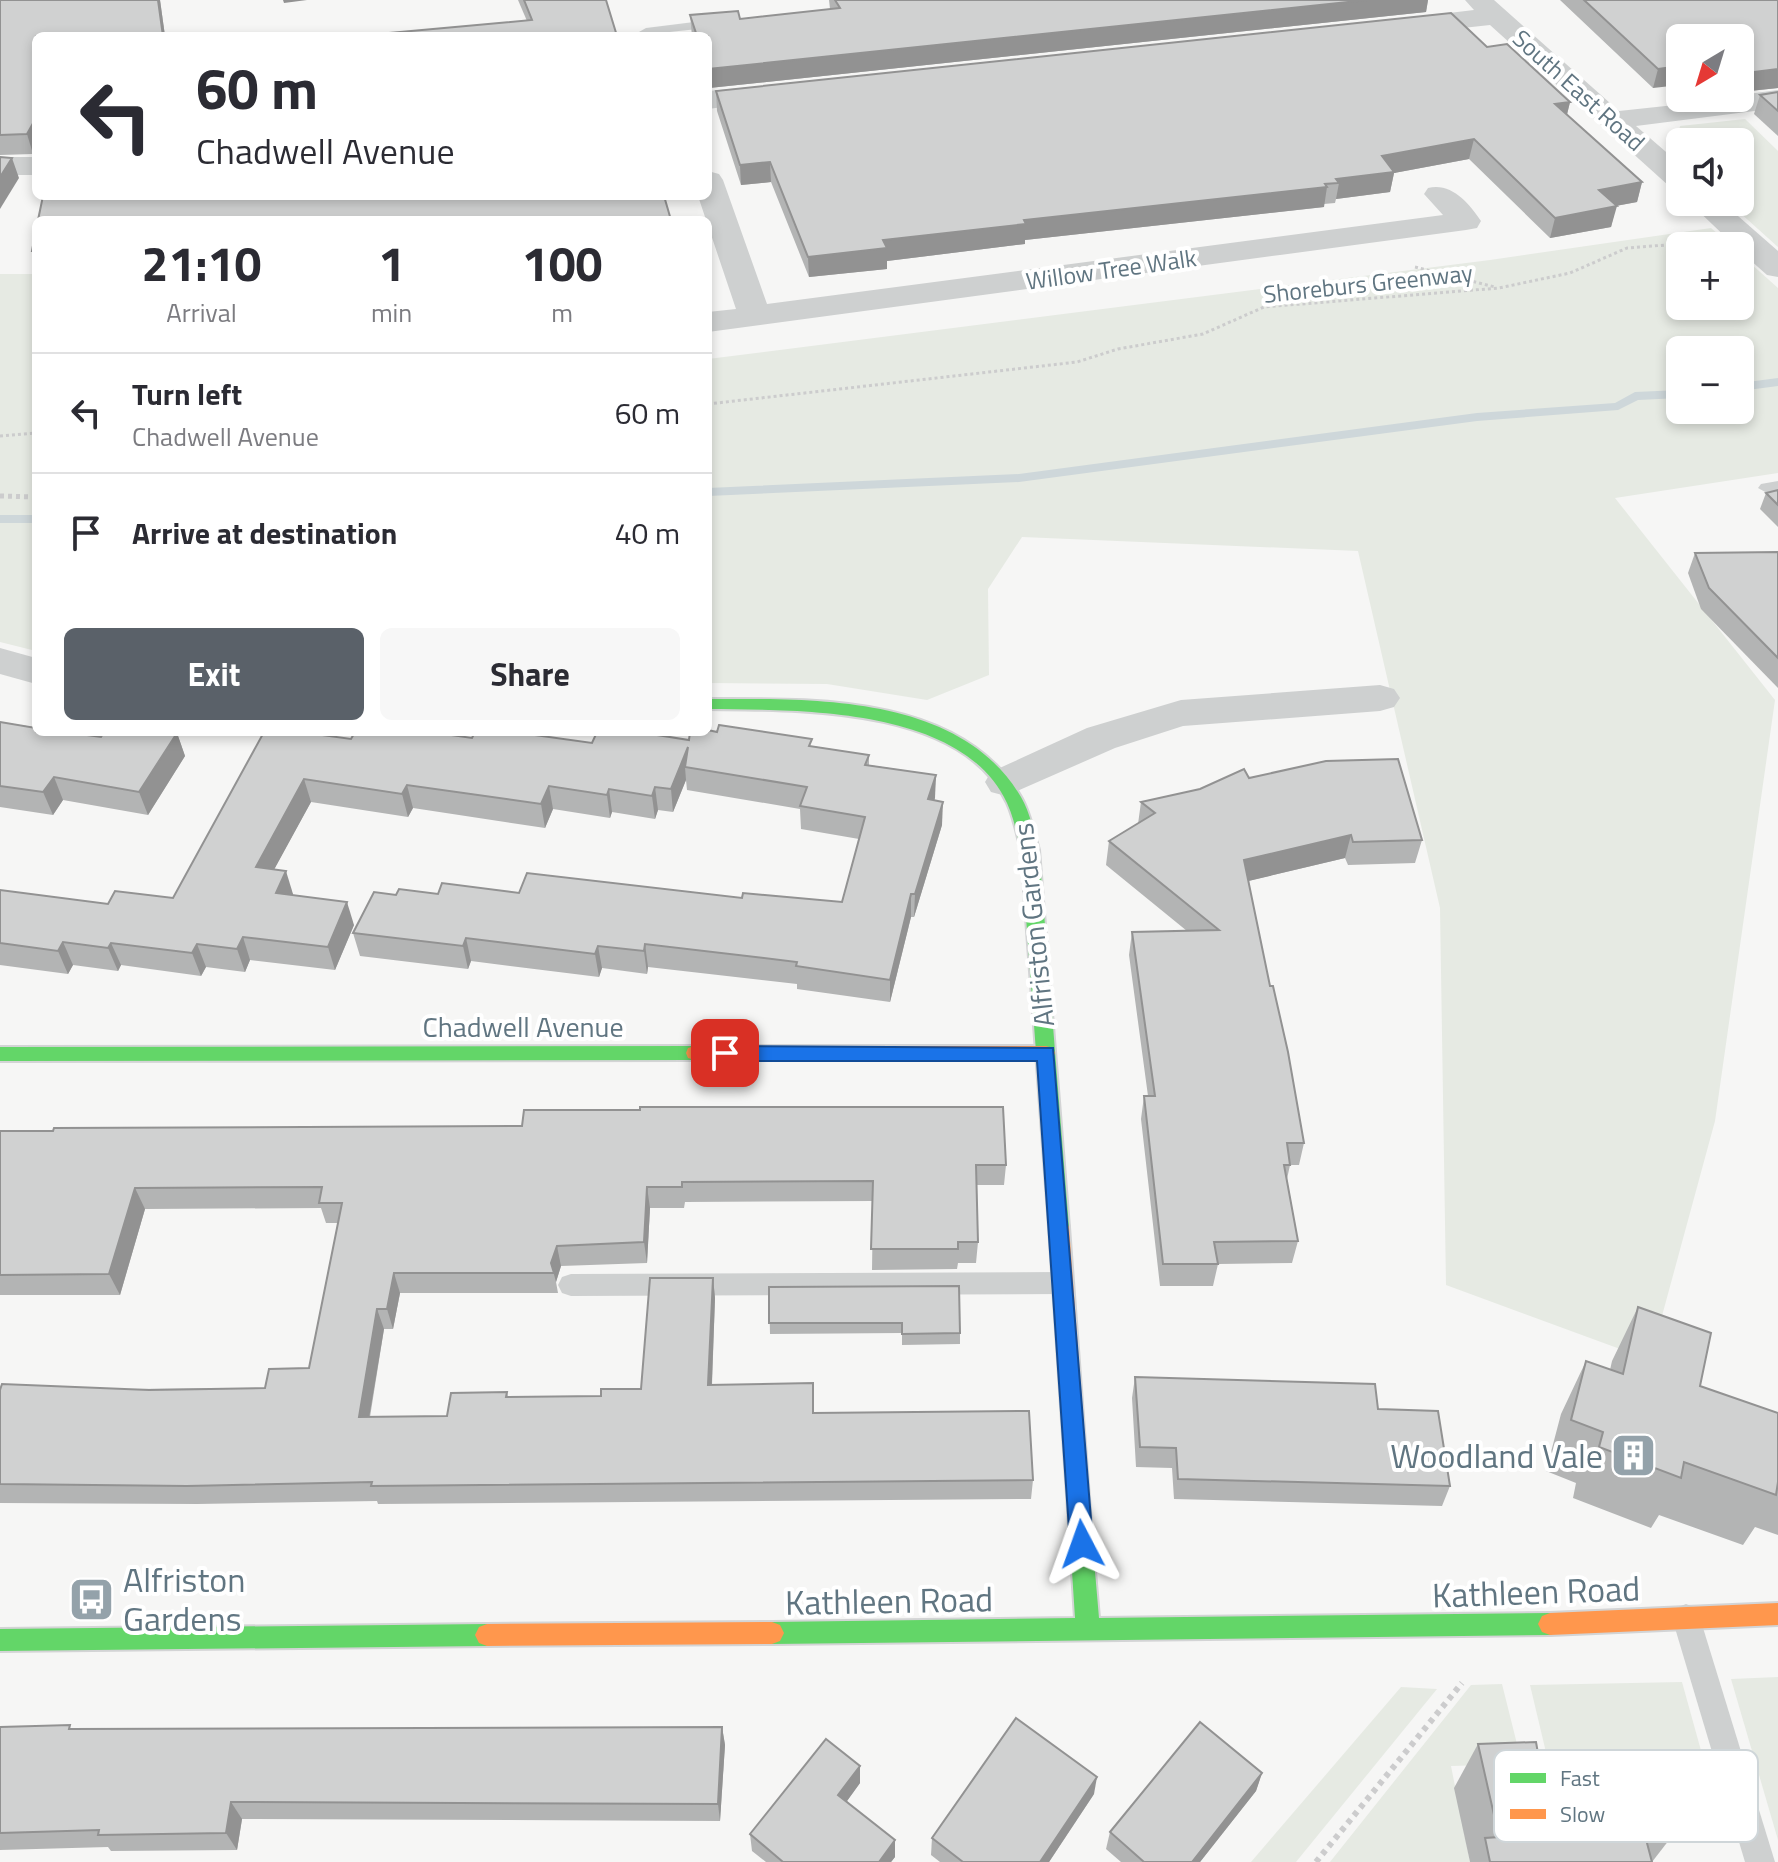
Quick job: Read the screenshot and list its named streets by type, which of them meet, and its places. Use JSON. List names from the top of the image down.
{
  "streets": {
    "street": [
      "South East Road",
      "Willow Tree Walk",
      "Alfriston Gardens",
      "Chadwell Avenue",
      "Kathleen Road"
    ],
    "path": ["Shoreburs Greenway"]
  },
  "crossings": [
    ["Alfriston Gardens", "Chadwell Avenue"],
    ["Alfriston Gardens", "Kathleen Road"]
  ],
  "places": {
    "building": ["Woodland Vale"],
    "bus stop": ["Alfriston Gardens"]
  },
  "legend": ["Fast", "Slow"],
  "north": "bottom left",
  "page": {
    "map_buttons": ["+", "−"],
    "turn": ["60 m", "Chadwell Avenue"],
    "eta": [
      "21:10",
      "Arrival",
      "1",
      "min",
      "100",
      "m"
    ],
    "list": [
      {
        "name": "Turn left",
        "note": "Chadwell Avenue",
        "value": "60 m"
      },
      {
        "name": "Arrive at destination",
        "value": "40 m"
      }
    ],
    "buttons": ["Exit", "Share"]
  }
}
